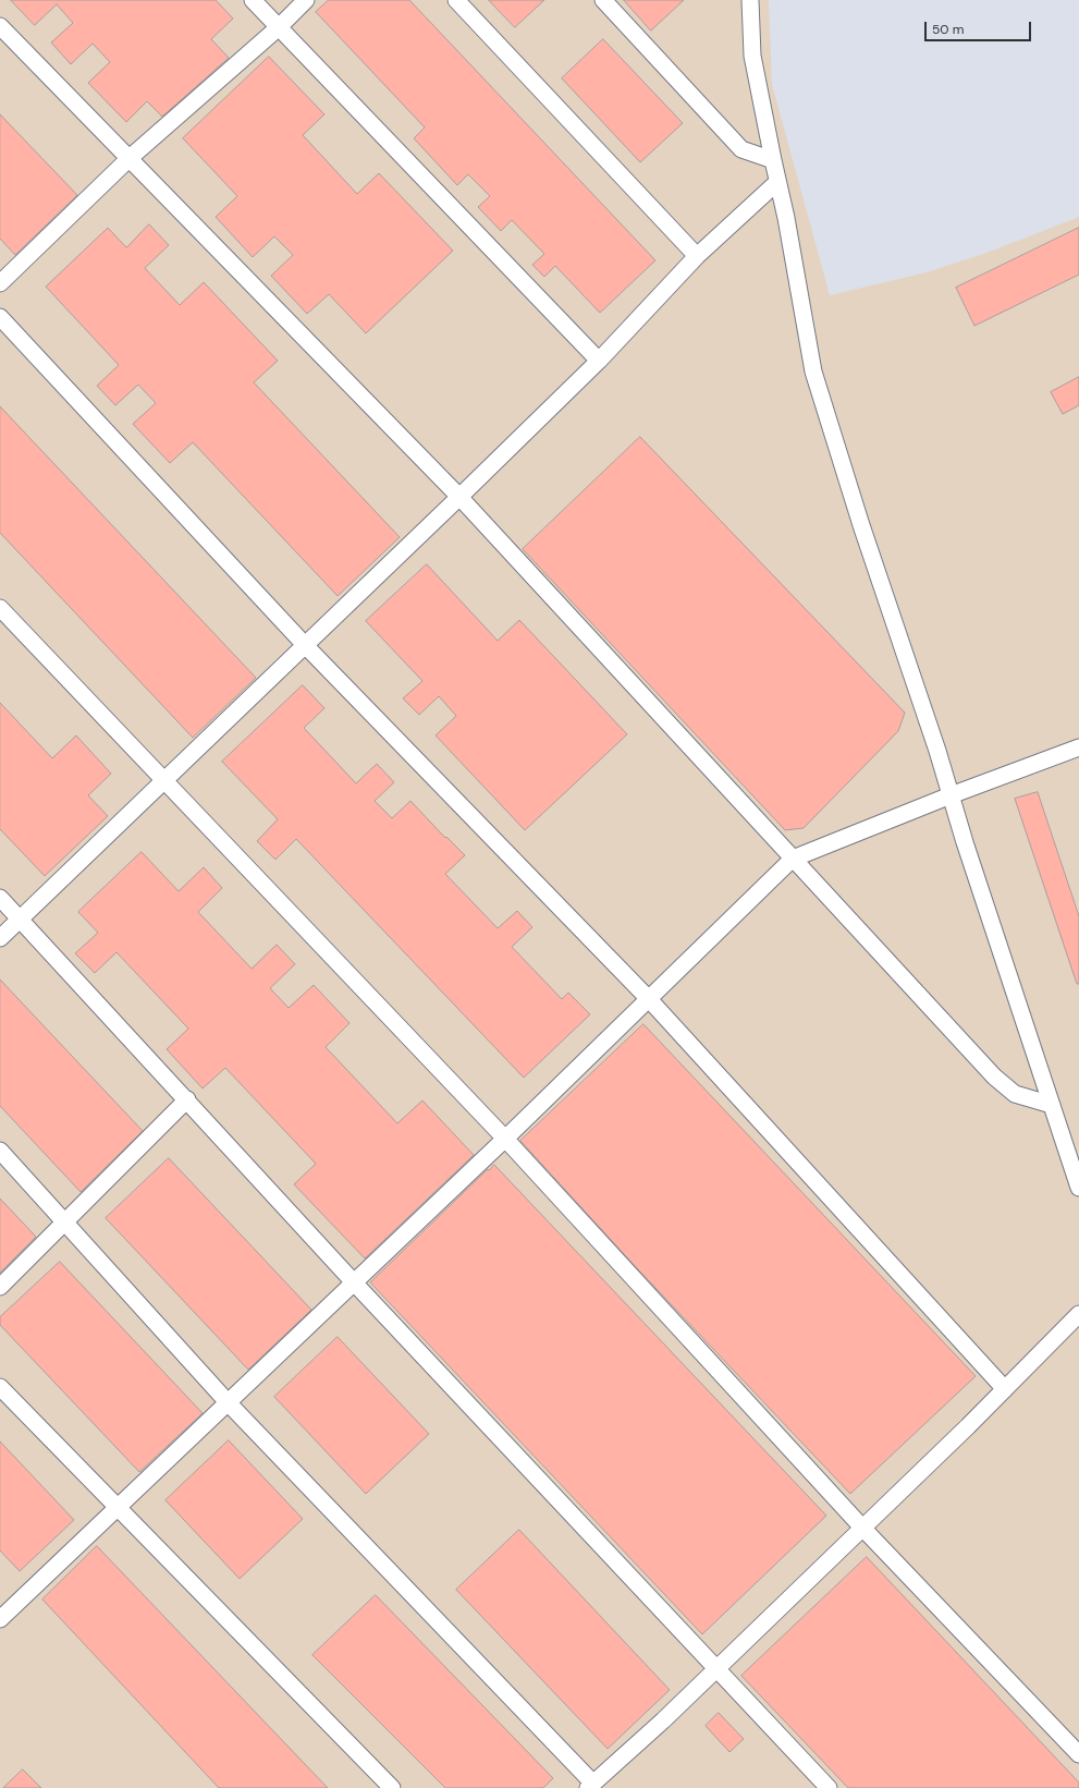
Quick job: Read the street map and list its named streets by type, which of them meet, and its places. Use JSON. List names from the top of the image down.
{
  "scale_bar": "50 m"
}
